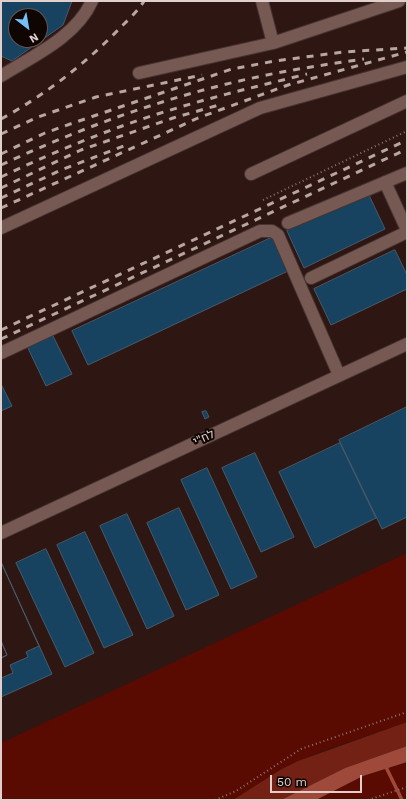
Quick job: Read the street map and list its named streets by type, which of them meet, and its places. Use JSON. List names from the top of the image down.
{
  "streets": {
    "street": ["לח\"י"]
  },
  "scale_bar": "50 m",
  "north": "bottom right"
}
